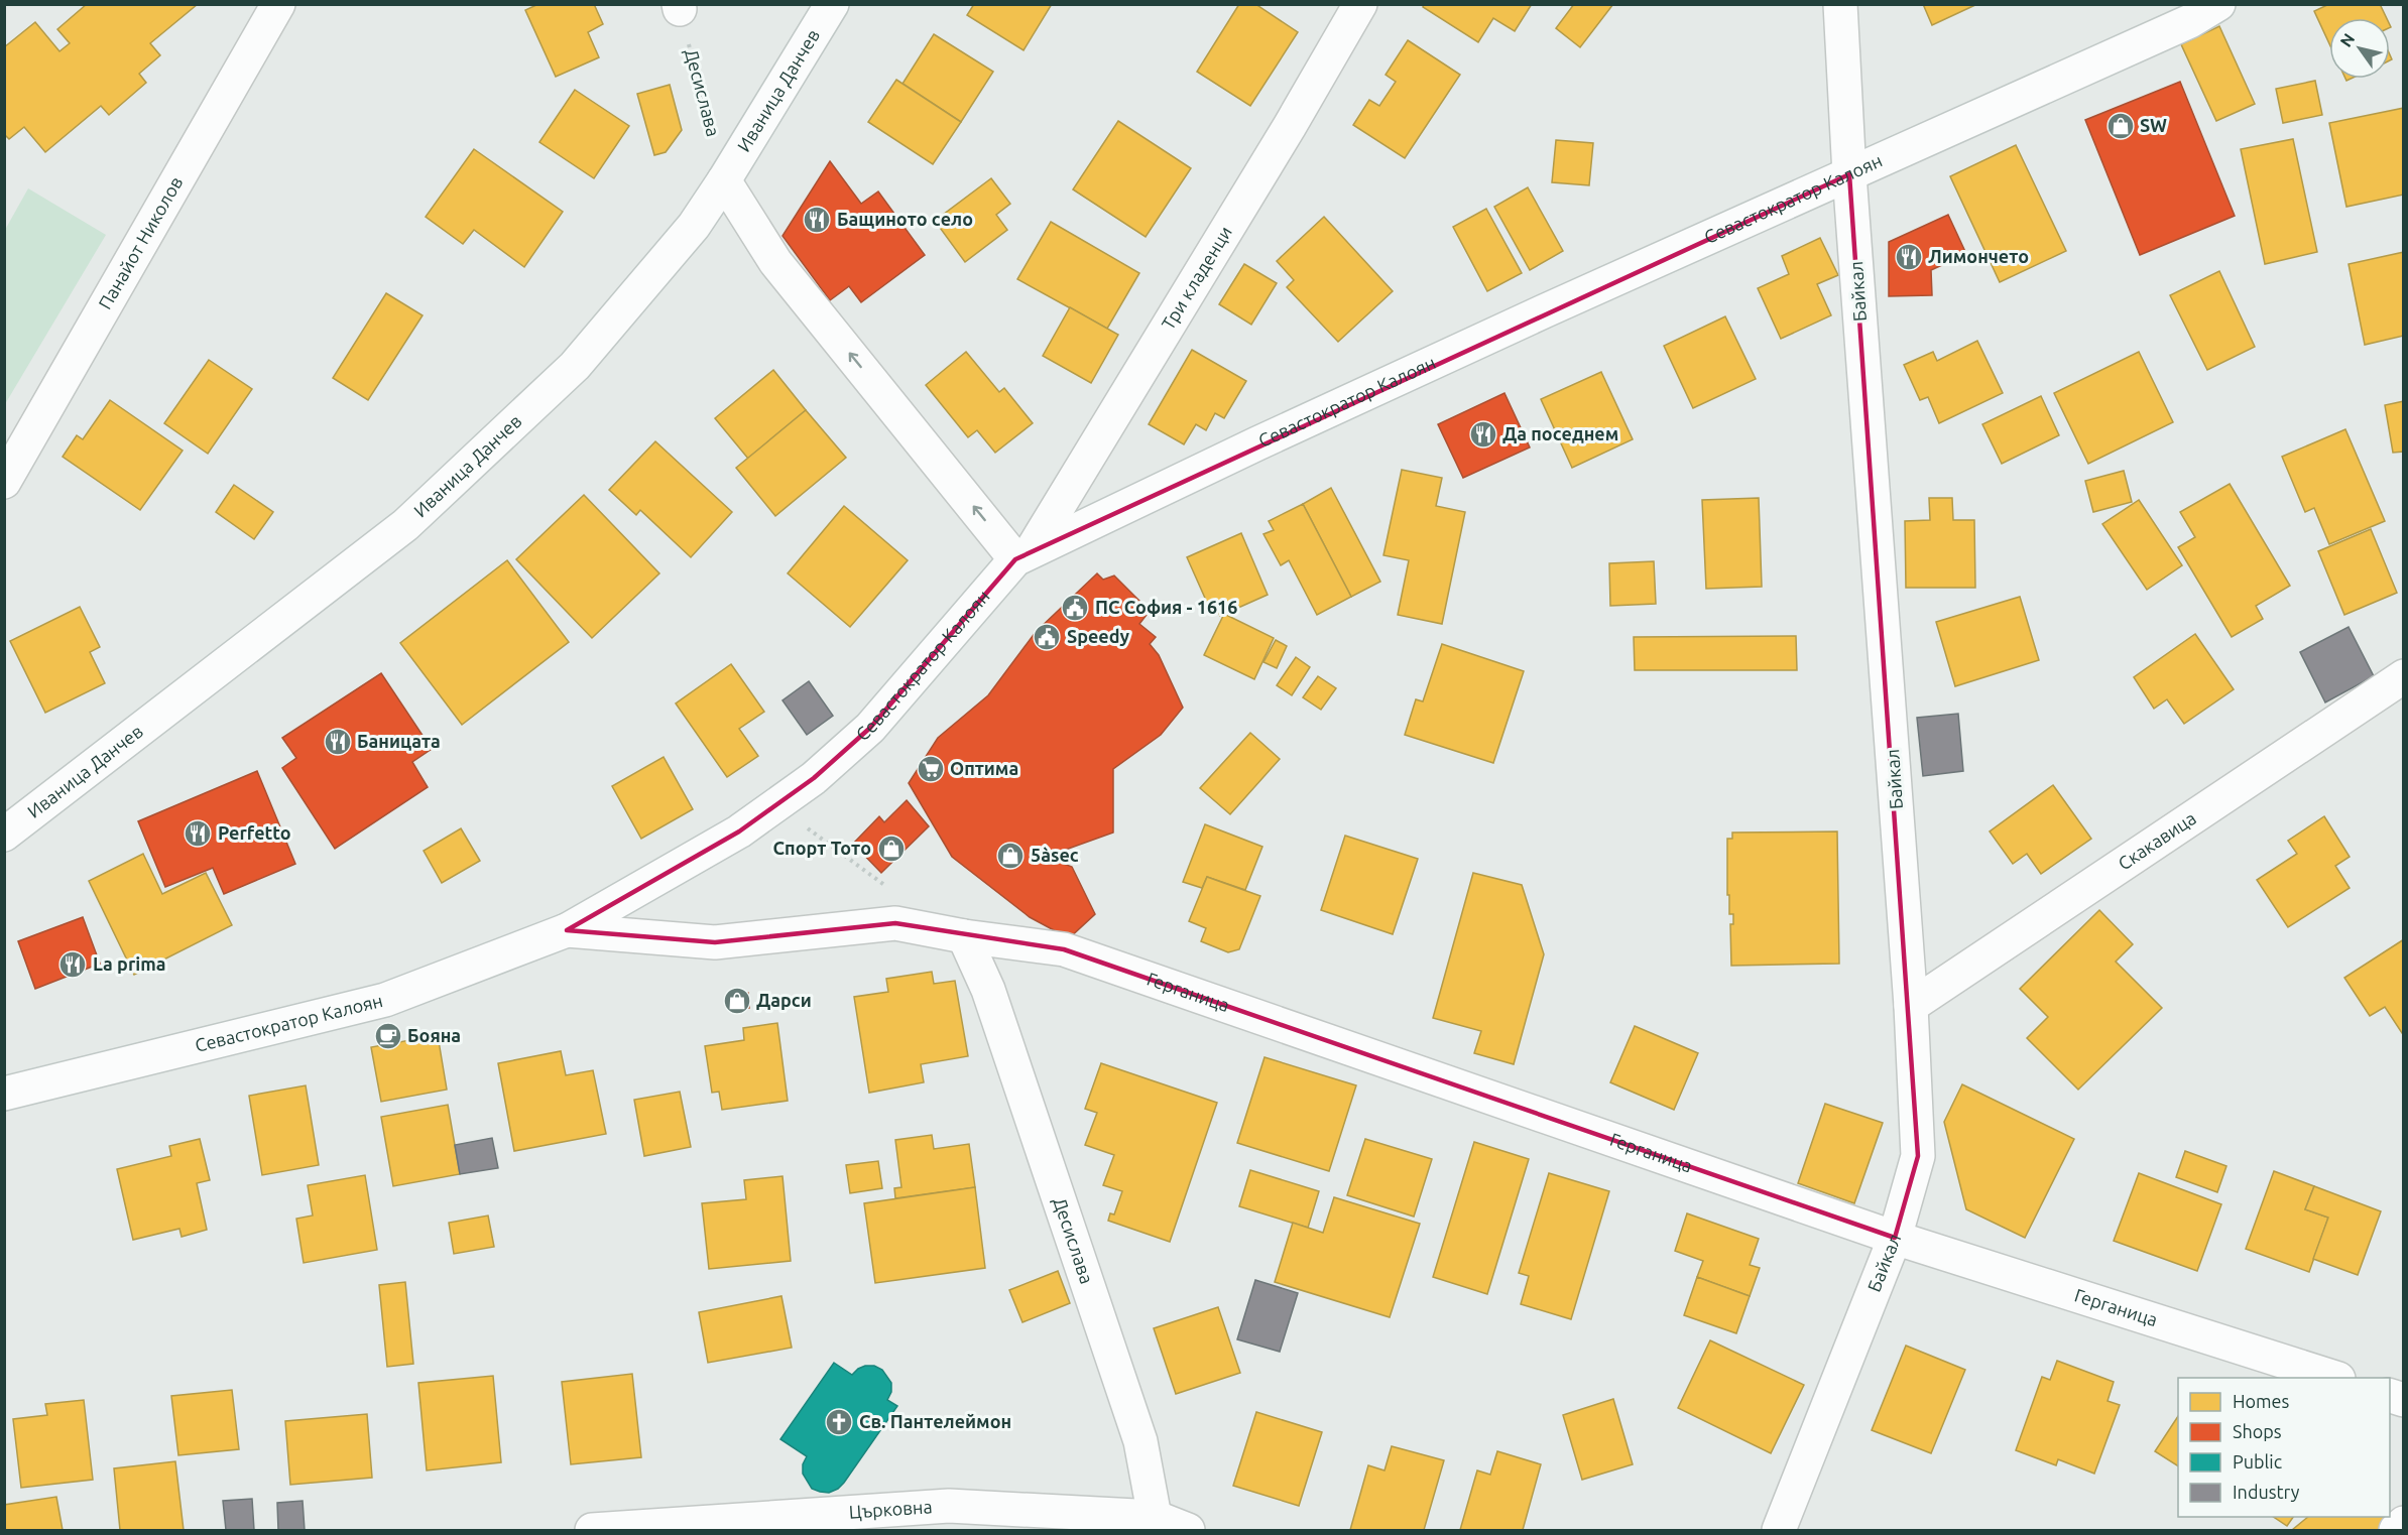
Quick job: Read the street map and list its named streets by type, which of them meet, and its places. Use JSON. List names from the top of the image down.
{
  "streets": {
    "street": [
      "Иваница Данчев",
      "Десислава",
      "Севастократор Калоян",
      "Панайот Николов",
      "Три кладенци",
      "Байкал",
      "Скакавица",
      "Герганица",
      "Църковна"
    ]
  },
  "crossings": [
    ["Иваница Данчев", "Десислава"],
    ["Десислава", "Севастократор Калоян"],
    ["Десислава", "Герганица"],
    ["Десислава", "Църковна"],
    ["Севастократор Калоян", "Три кладенци"],
    ["Севастократор Калоян", "Байкал"],
    ["Севастократор Калоян", "Герганица"],
    ["Байкал", "Скакавица"],
    ["Байкал", "Герганица"]
  ],
  "places": {
    "shop": [
      "SW",
      "Спорт Тото",
      "5àsec",
      "Дарси"
    ],
    "restaurant": [
      "Бащиното село",
      "Лимончето",
      "Да поседнем",
      "Баницата",
      "Perfetto",
      "La prima"
    ],
    "public building": ["ПС София - 1616", "Speedy"],
    "supermarket": ["Оптима"],
    "cafe": ["Бояна"],
    "church": ["Св. Пантелеймон"]
  },
  "legend": [
    "Homes",
    "Shops",
    "Public",
    "Industry"
  ],
  "north": "top left"
}
